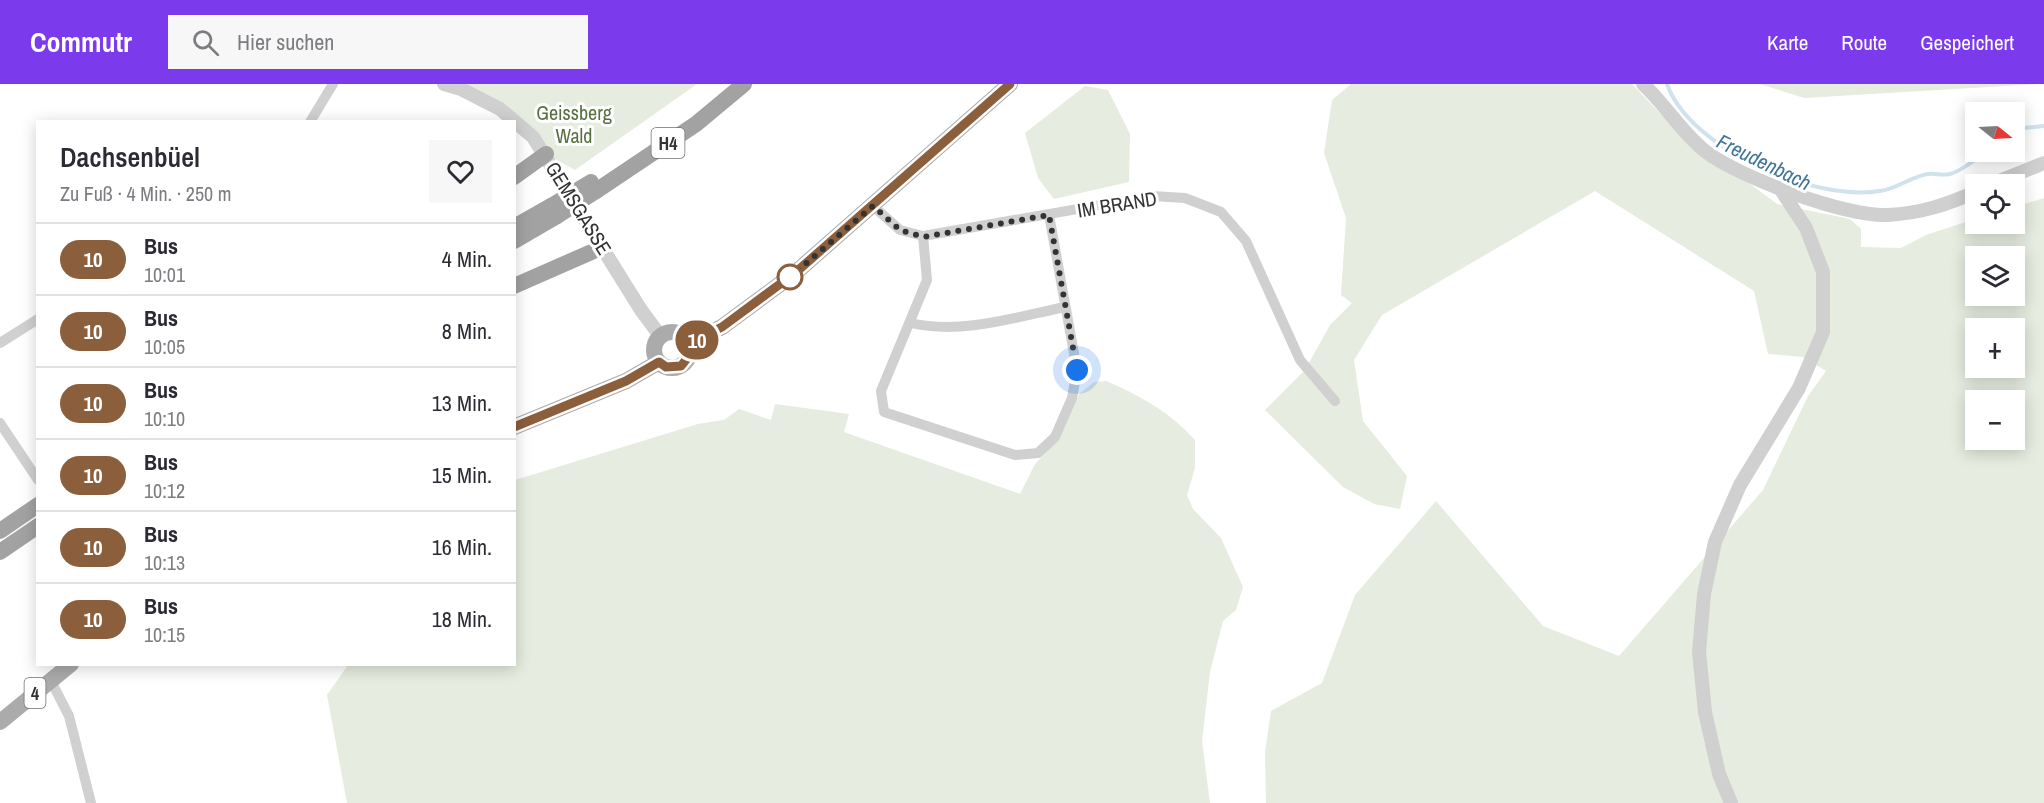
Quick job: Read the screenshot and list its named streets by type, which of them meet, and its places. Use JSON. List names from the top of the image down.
{
  "streets": {
    "highway": ["H4"],
    "main road": ["4"],
    "street": ["IM BRAND", "GEMSGASSE"]
  },
  "water": ["Freudenbach"],
  "parks": ["Geissberg Wald"],
  "lines": ["bus line 10"],
  "north": "right",
  "page": {
    "header": "Commutr",
    "search": "Hier suchen",
    "nav": ["Karte", "Route", "Gespeichert"],
    "on_map": "10",
    "map_buttons": ["+", "−"],
    "heading": ["Dachsenbüel", "Zu Fuß · 4 Min. · 250 m"],
    "list": [
      {
        "mark": "10",
        "name": "Bus",
        "note": "10:01",
        "value": "4 Min."
      },
      {
        "mark": "10",
        "name": "Bus",
        "note": "10:05",
        "value": "8 Min."
      },
      {
        "mark": "10",
        "name": "Bus",
        "note": "10:10",
        "value": "13 Min."
      },
      {
        "mark": "10",
        "name": "Bus",
        "note": "10:12",
        "value": "15 Min."
      },
      {
        "mark": "10",
        "name": "Bus",
        "note": "10:13",
        "value": "16 Min."
      },
      {
        "mark": "10",
        "name": "Bus",
        "note": "10:15",
        "value": "18 Min."
      }
    ]
  }
}
